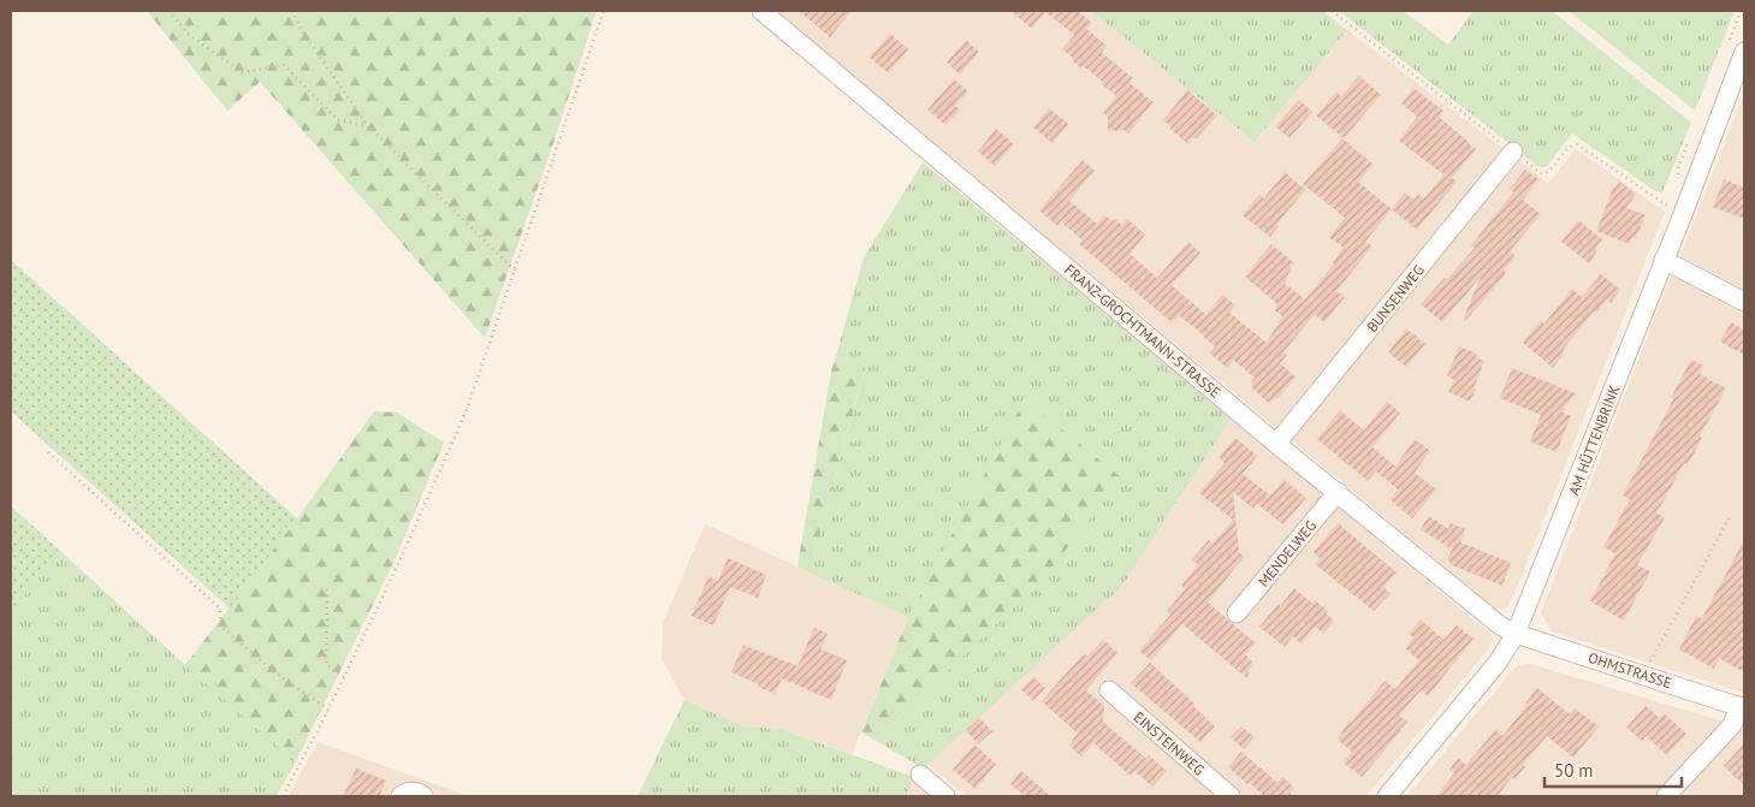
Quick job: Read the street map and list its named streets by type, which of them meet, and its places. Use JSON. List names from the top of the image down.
{
  "streets": {
    "street": [
      "BUNSENWEG",
      "FRANZ-GROCHTMANN-STRASSE",
      "AM HÜTTENBRINK",
      "MENDELWEG",
      "OHMSTRASSE",
      "EINSTEINWEG"
    ]
  },
  "crossings": [
    ["BUNSENWEG", "FRANZ-GROCHTMANN-STRASSE"],
    ["FRANZ-GROCHTMANN-STRASSE", "AM HÜTTENBRINK"],
    ["FRANZ-GROCHTMANN-STRASSE", "MENDELWEG"],
    ["FRANZ-GROCHTMANN-STRASSE", "OHMSTRASSE"],
    ["AM HÜTTENBRINK", "OHMSTRASSE"]
  ],
  "scale_bar": "50 m"
}
